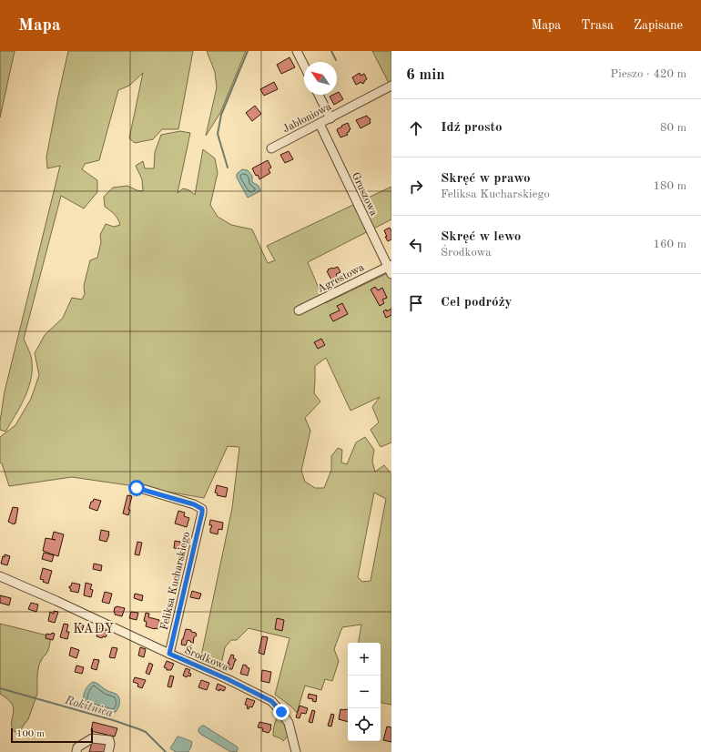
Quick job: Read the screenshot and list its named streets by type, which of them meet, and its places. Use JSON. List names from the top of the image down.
{
  "streets": {
    "street": [
      "Jabłoniowa",
      "Gruszowa",
      "Agrestowa",
      "Feliksa Kucharskiego",
      "Środkowa"
    ]
  },
  "crossings": [
    ["Jabłoniowa", "Gruszowa"],
    ["Gruszowa", "Agrestowa"],
    ["Feliksa Kucharskiego", "Środkowa"]
  ],
  "districts": ["KADY"],
  "water": ["Rokitnica"],
  "scale_bar": "100 m",
  "north": "top left",
  "page": {
    "header": "Mapa",
    "nav": ["Mapa", "Trasa", "Zapisane"],
    "heading": ["6 min", "Pieszo · 420 m"],
    "list": [
      ["Idź prosto", "80 m"],
      ["Skręć w prawo", "Feliksa Kucharskiego", "180 m"],
      ["Skręć w lewo", "Środkowa", "160 m"],
      "Cel podróży"
    ],
    "map_buttons": ["+", "−"],
    "scale": "100 m"
  }
}
